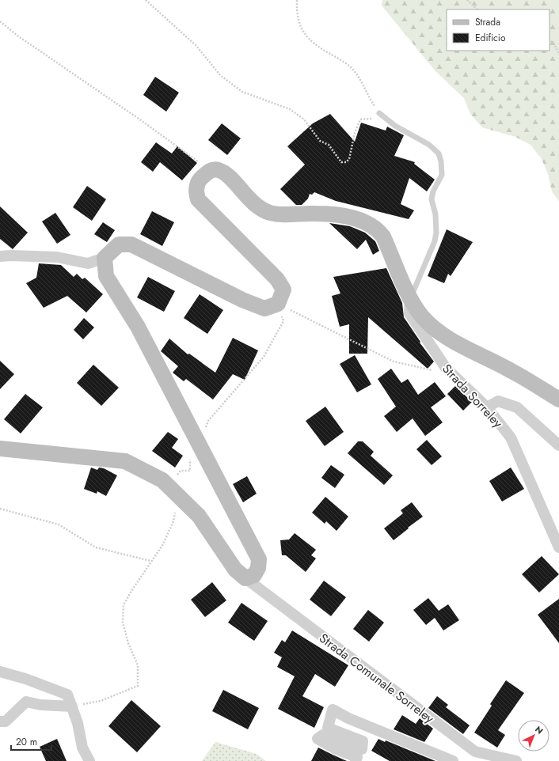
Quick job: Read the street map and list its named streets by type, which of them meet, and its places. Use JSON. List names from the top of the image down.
{
  "streets": {
    "street": ["Strada Sorreley", "Strada Comunale Sorreley"]
  },
  "legend": ["Strada", "Edificio"],
  "scale_bar": "20 m",
  "north": "top right"
}
